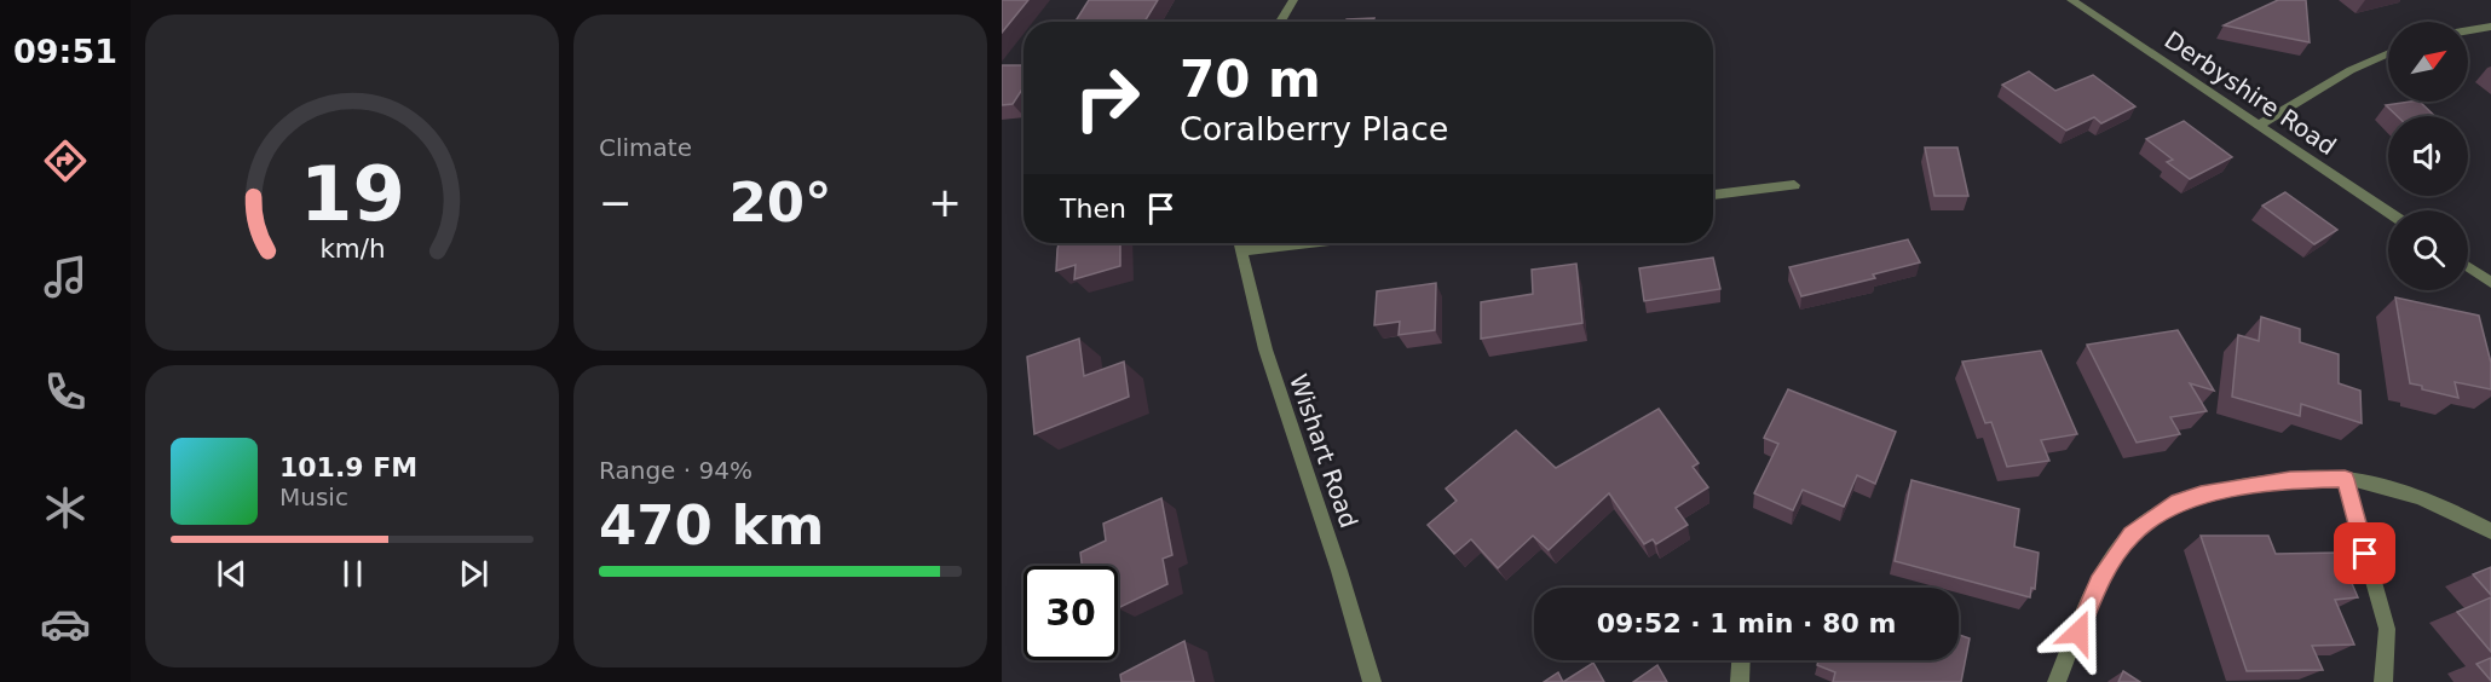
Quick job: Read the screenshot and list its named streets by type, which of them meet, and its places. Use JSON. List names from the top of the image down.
{
  "streets": {
    "street": ["Derbyshire Road", "Wishart Road"]
  },
  "north": "top right",
  "page": {
    "tabs": "09:51",
    "tile": [
      "Climate",
      ["Range · 94%", "470 km"]
    ],
    "turn": ["70 m", "Coralberry Place"],
    "heat": ["−", "20°", "+"],
    "then": "Then",
    "song": ["101.9 FM", "Music"],
    "limit": "30",
    "trip": "09:52 · 1 min · 80 m",
    "gauge": ["19", "km/h"]
  }
}
